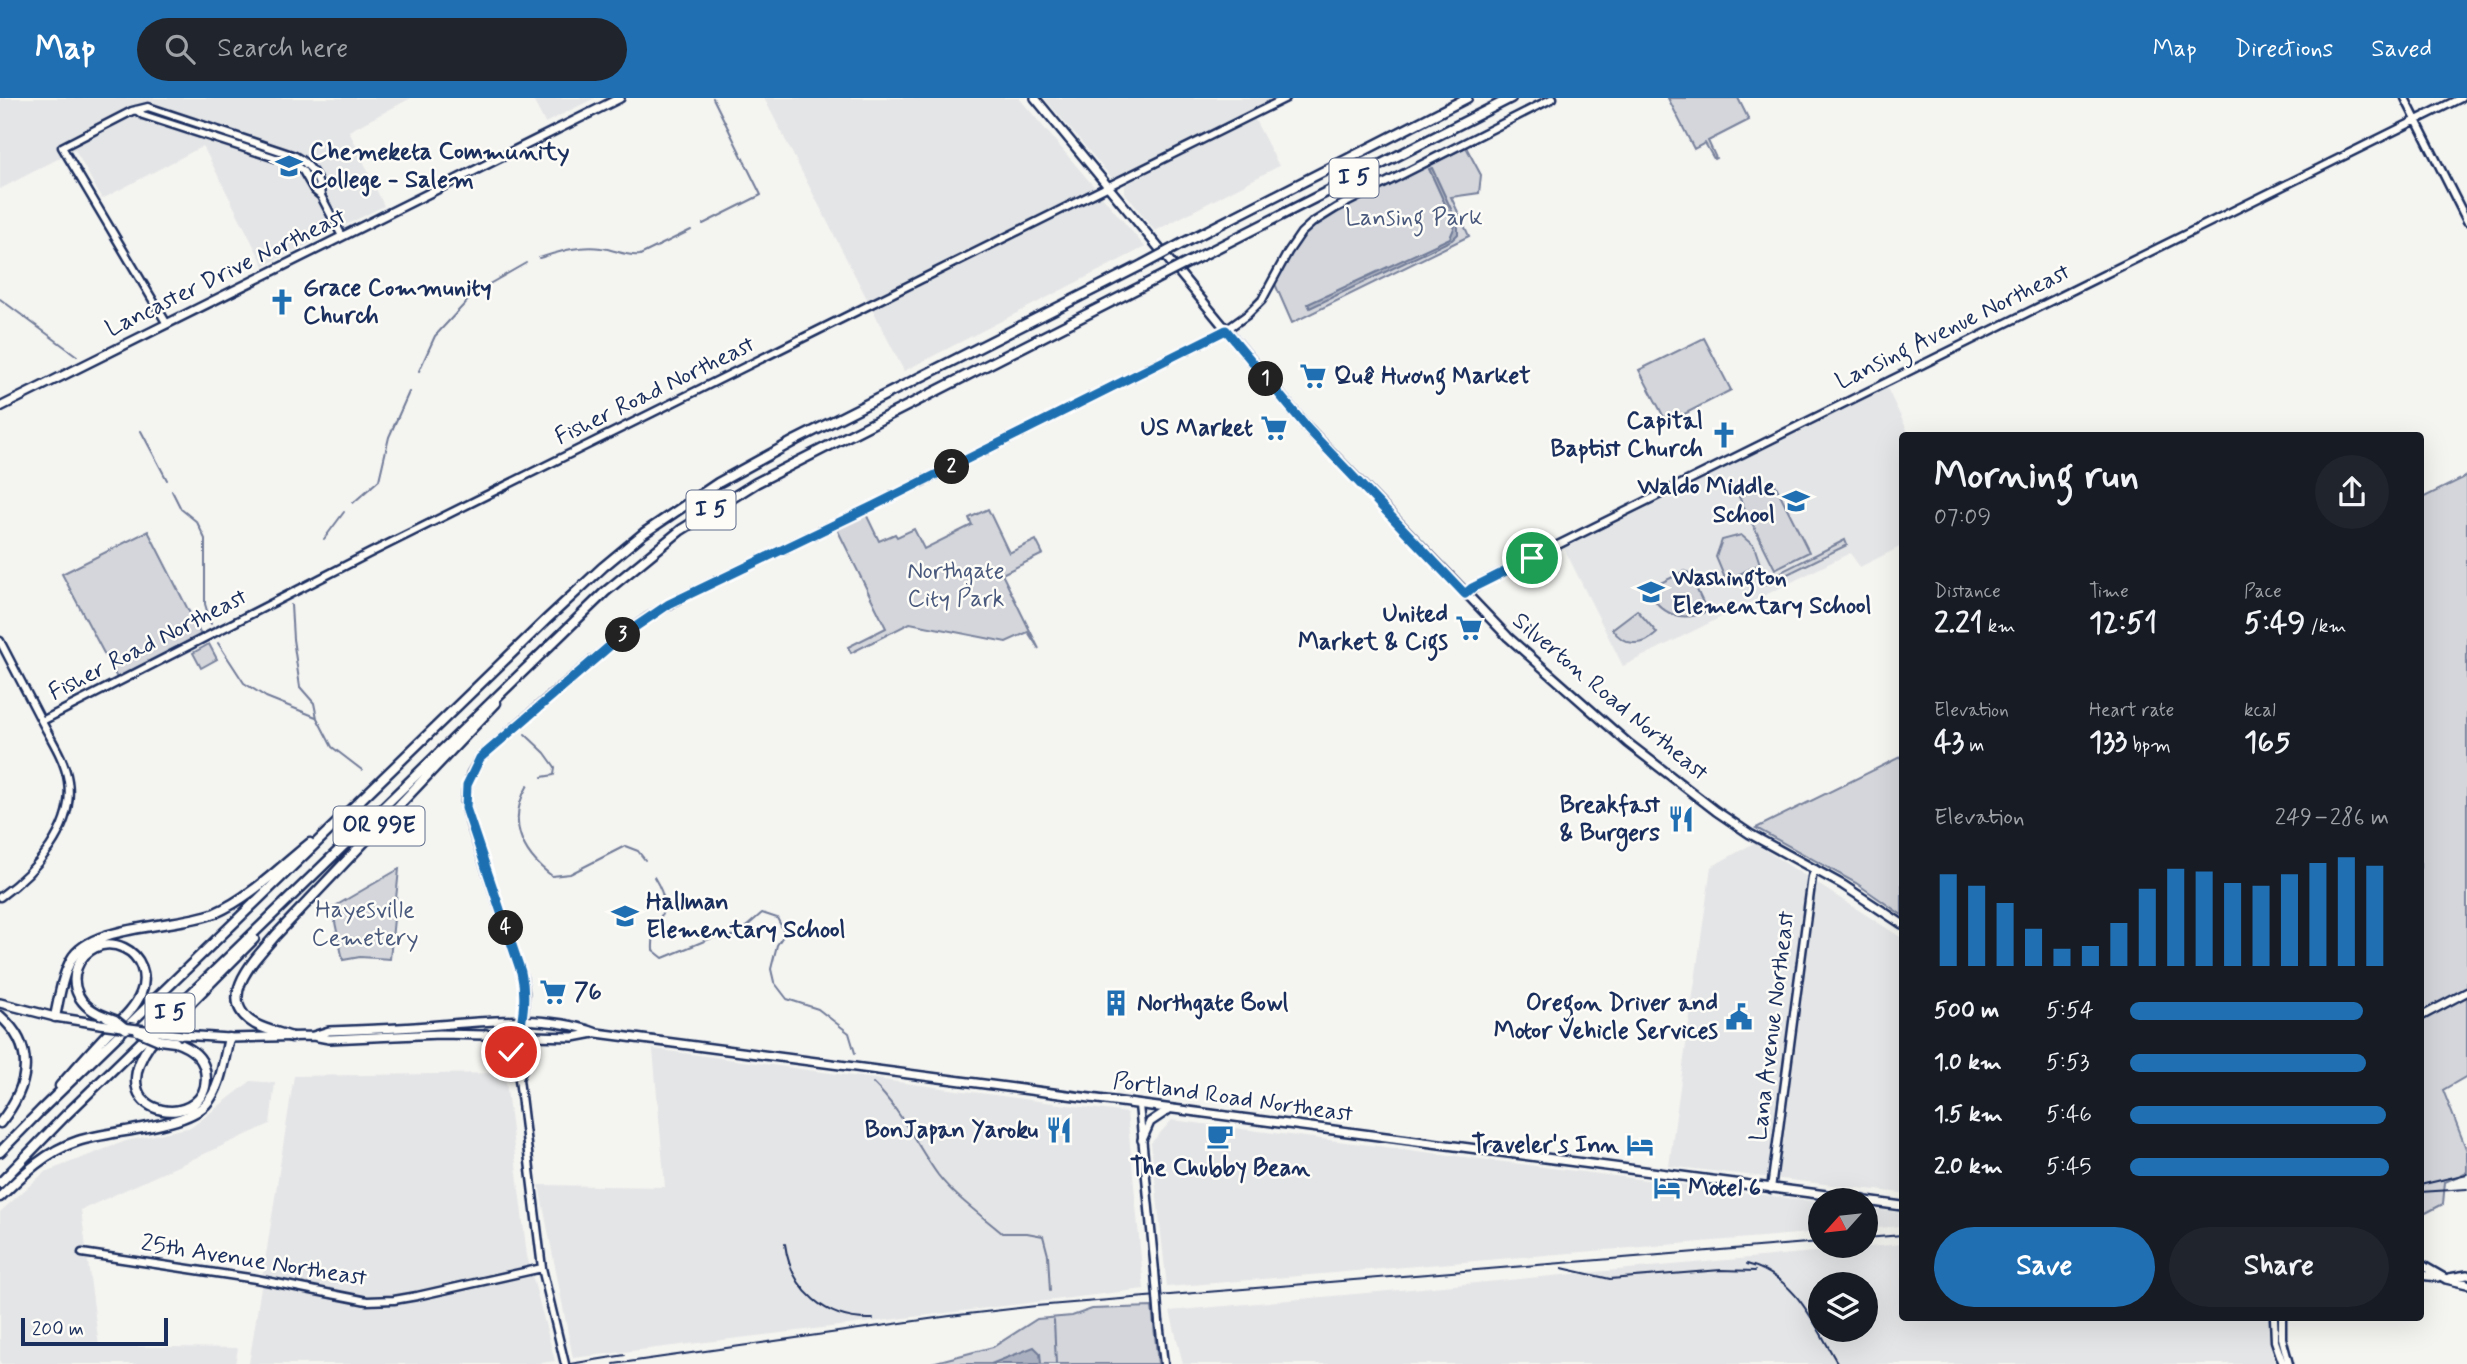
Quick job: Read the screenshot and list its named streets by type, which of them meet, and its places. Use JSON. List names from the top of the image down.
{
  "streets": {
    "highway": ["I 5", "OR 99E"],
    "main road": ["Lancaster Drive Northeast", "Silverton Road Northeast", "Portland Road Northeast"],
    "street": [
      "Lansing Avenue Northeast",
      "Fisher Road Northeast",
      "Lana Avenue Northeast",
      "25th Avenue Northeast"
    ]
  },
  "crossings": [
    ["I 5", "OR 99E"],
    ["I 5", "Portland Road Northeast"],
    ["Lansing Avenue Northeast", "Silverton Road Northeast"],
    ["Fisher Road Northeast", "Silverton Road Northeast"],
    ["Silverton Road Northeast", "Lana Avenue Northeast"],
    ["OR 99E", "Portland Road Northeast"],
    ["Lana Avenue Northeast", "Portland Road Northeast"]
  ],
  "parks": ["Lansing Park", "Northgate City Park", "Hayesville Cemetery"],
  "places": {
    "school or university": [
      "Chemeketa Community College - Salem",
      "Waldo Middle School",
      "Washington Elementary School",
      "Hallman Elementary School"
    ],
    "church": ["Grace Community Church", "Capital Baptist Church"],
    "supermarket": [
      "Quê Hương Market",
      "US Market",
      "United Market & Cigs",
      "76"
    ],
    "restaurant": ["Breakfast & Burgers", "BonJapan Yaroku"],
    "building": ["Northgate Bowl"],
    "public building": ["Oregon Driver and Motor Vehicle Services"],
    "cafe": ["The Chubby Bean"],
    "hotel": ["Traveler's Inn", "Motel 6"]
  },
  "scale_bar": "200 m",
  "north": "bottom left",
  "page": {
    "header": "Map",
    "search": "Search here",
    "nav": ["Map", "Directions", "Saved"],
    "pins": [
      "1",
      "2",
      "3",
      "4"
    ],
    "heading": ["Morning run", "07:09"],
    "stats": [
      ["Distance", "2.21 km"],
      ["Time", "12:51"],
      ["Pace", "5:49 /km"],
      ["Elevation", "43 m"],
      ["Heart rate", "133 bpm"],
      ["kcal", "165"]
    ],
    "chart": ["Elevation", "249–286 m"],
    "list": [
      {
        "name": "500 m",
        "note": "5:54"
      },
      {
        "name": "1.0 km",
        "note": "5:53"
      },
      {
        "name": "1.5 km",
        "note": "5:46"
      },
      {
        "name": "2.0 km",
        "note": "5:45"
      }
    ],
    "buttons": ["Save", "Share"],
    "scale": "200 m"
  }
}
